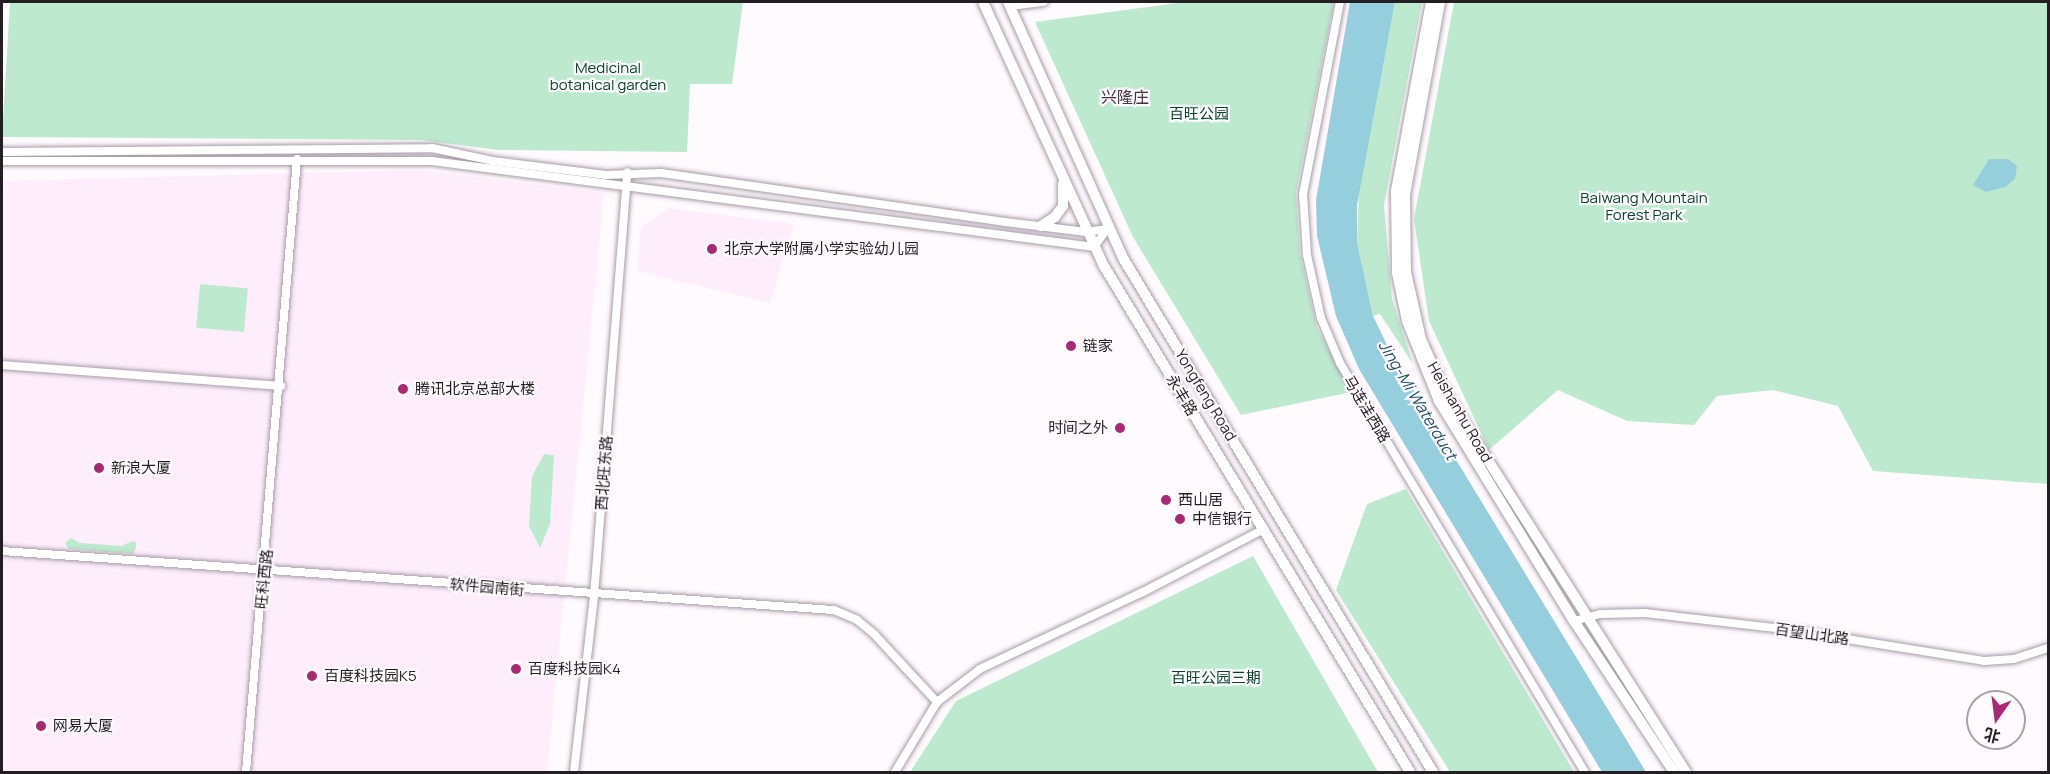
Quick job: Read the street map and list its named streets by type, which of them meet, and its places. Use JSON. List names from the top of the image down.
{
  "streets": {
    "main road": ["永丰路", "Yongfeng Road", "Heishanhu Road"],
    "street": [
      "马连洼西路",
      "西北旺东路",
      "旺科西路",
      "软件园南街",
      "百望山北路"
    ]
  },
  "crossings": [
    ["Heishanhu Road", "百望山北路"],
    ["西北旺东路", "软件园南街"],
    ["旺科西路", "软件园南街"]
  ],
  "districts": ["兴隆庄"],
  "water": ["Jing-Mi Waterduct"],
  "parks": [
    "Medicinal botanical garden",
    "百旺公园",
    "Baiwang Mountain Forest Park",
    "百旺公园三期"
  ],
  "places": [
    "北京大学附属小学实验幼儿园",
    "链家",
    "腾讯北京总部大楼",
    "时间之外",
    "新浪大厦",
    "西山居",
    "中信银行",
    "百度科技园K4",
    "百度科技园K5",
    "网易大厦"
  ],
  "north": "bottom"
}
